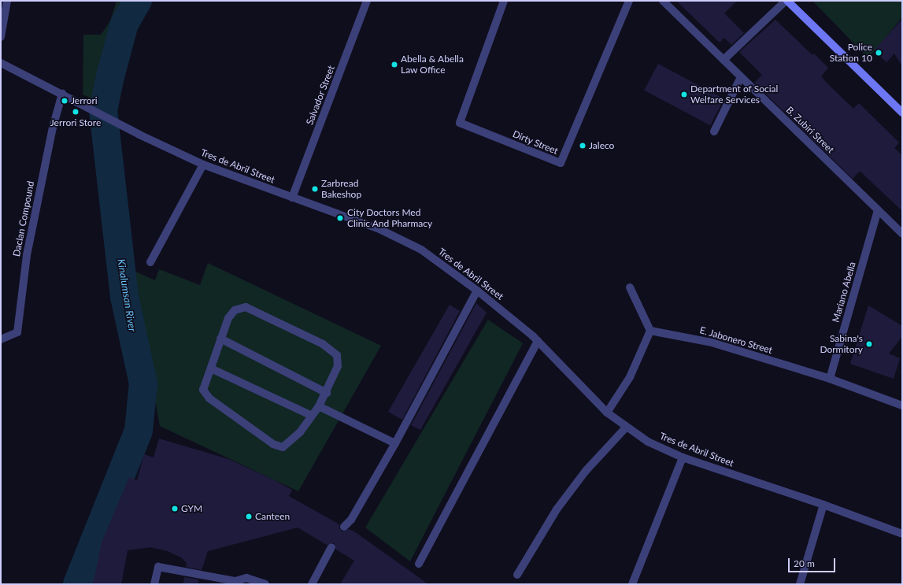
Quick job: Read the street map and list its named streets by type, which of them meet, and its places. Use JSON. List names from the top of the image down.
{
  "streets": {
    "street": [
      "Salvador Street",
      "B. Zubiri Street",
      "Dirty Street",
      "Tres de Abril Street",
      "Daclan Compound",
      "Mariano Abella",
      "E. Jabonero Street"
    ]
  },
  "crossings": [
    ["Salvador Street", "Tres de Abril Street"],
    ["B. Zubiri Street", "Mariano Abella"],
    ["Tres de Abril Street", "Daclan Compound"],
    ["Mariano Abella", "E. Jabonero Street"]
  ],
  "water": ["Kinalumsan River"],
  "places": [
    "Police Station 10",
    "Abella & Abella Law Office",
    "Department of Social Welfare Services",
    "Jerrori",
    "Jerrori Store",
    "Jaleco",
    "Zarbread Bakeshop",
    "City Doctors Med Clinic And Pharmacy",
    "Sabina's Dormitory",
    "GYM",
    "Canteen"
  ],
  "scale_bar": "20 m"
}
